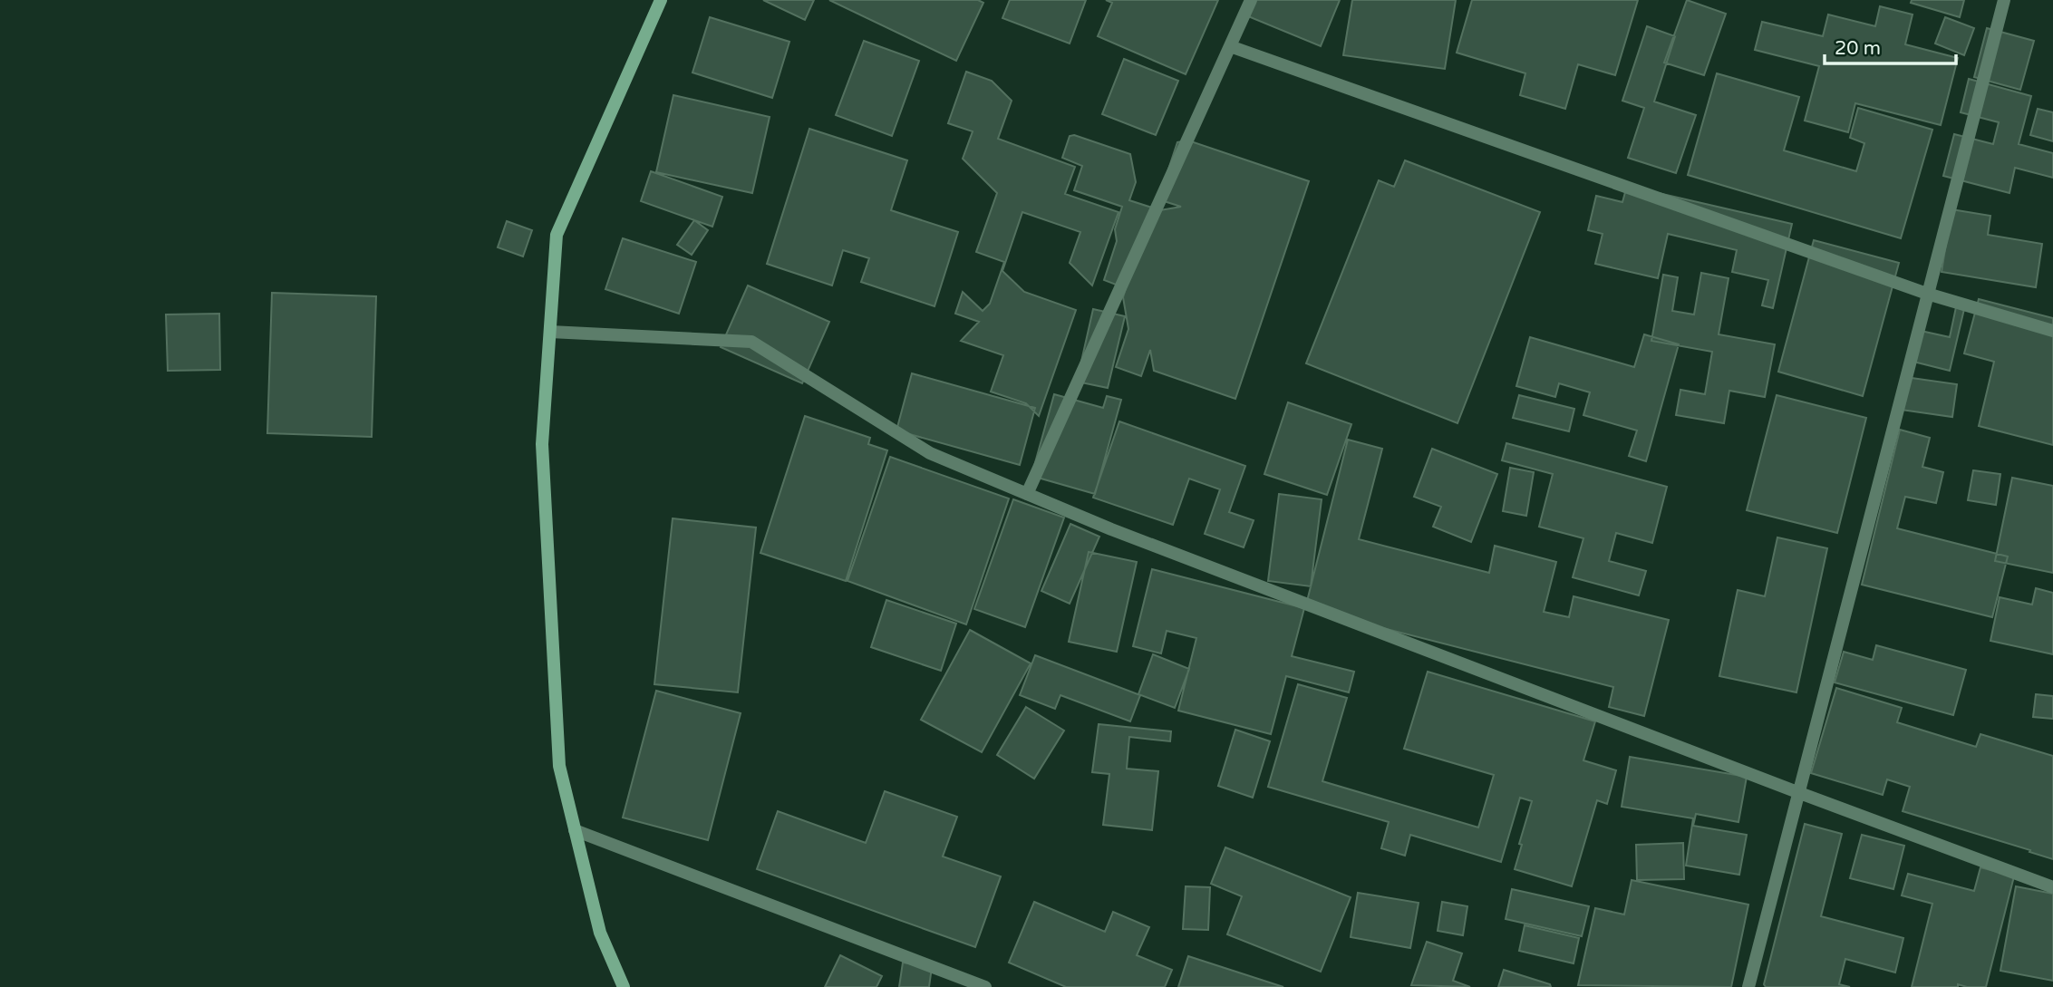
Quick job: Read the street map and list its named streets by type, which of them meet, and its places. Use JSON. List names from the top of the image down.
{
  "scale_bar": "20 m"
}
